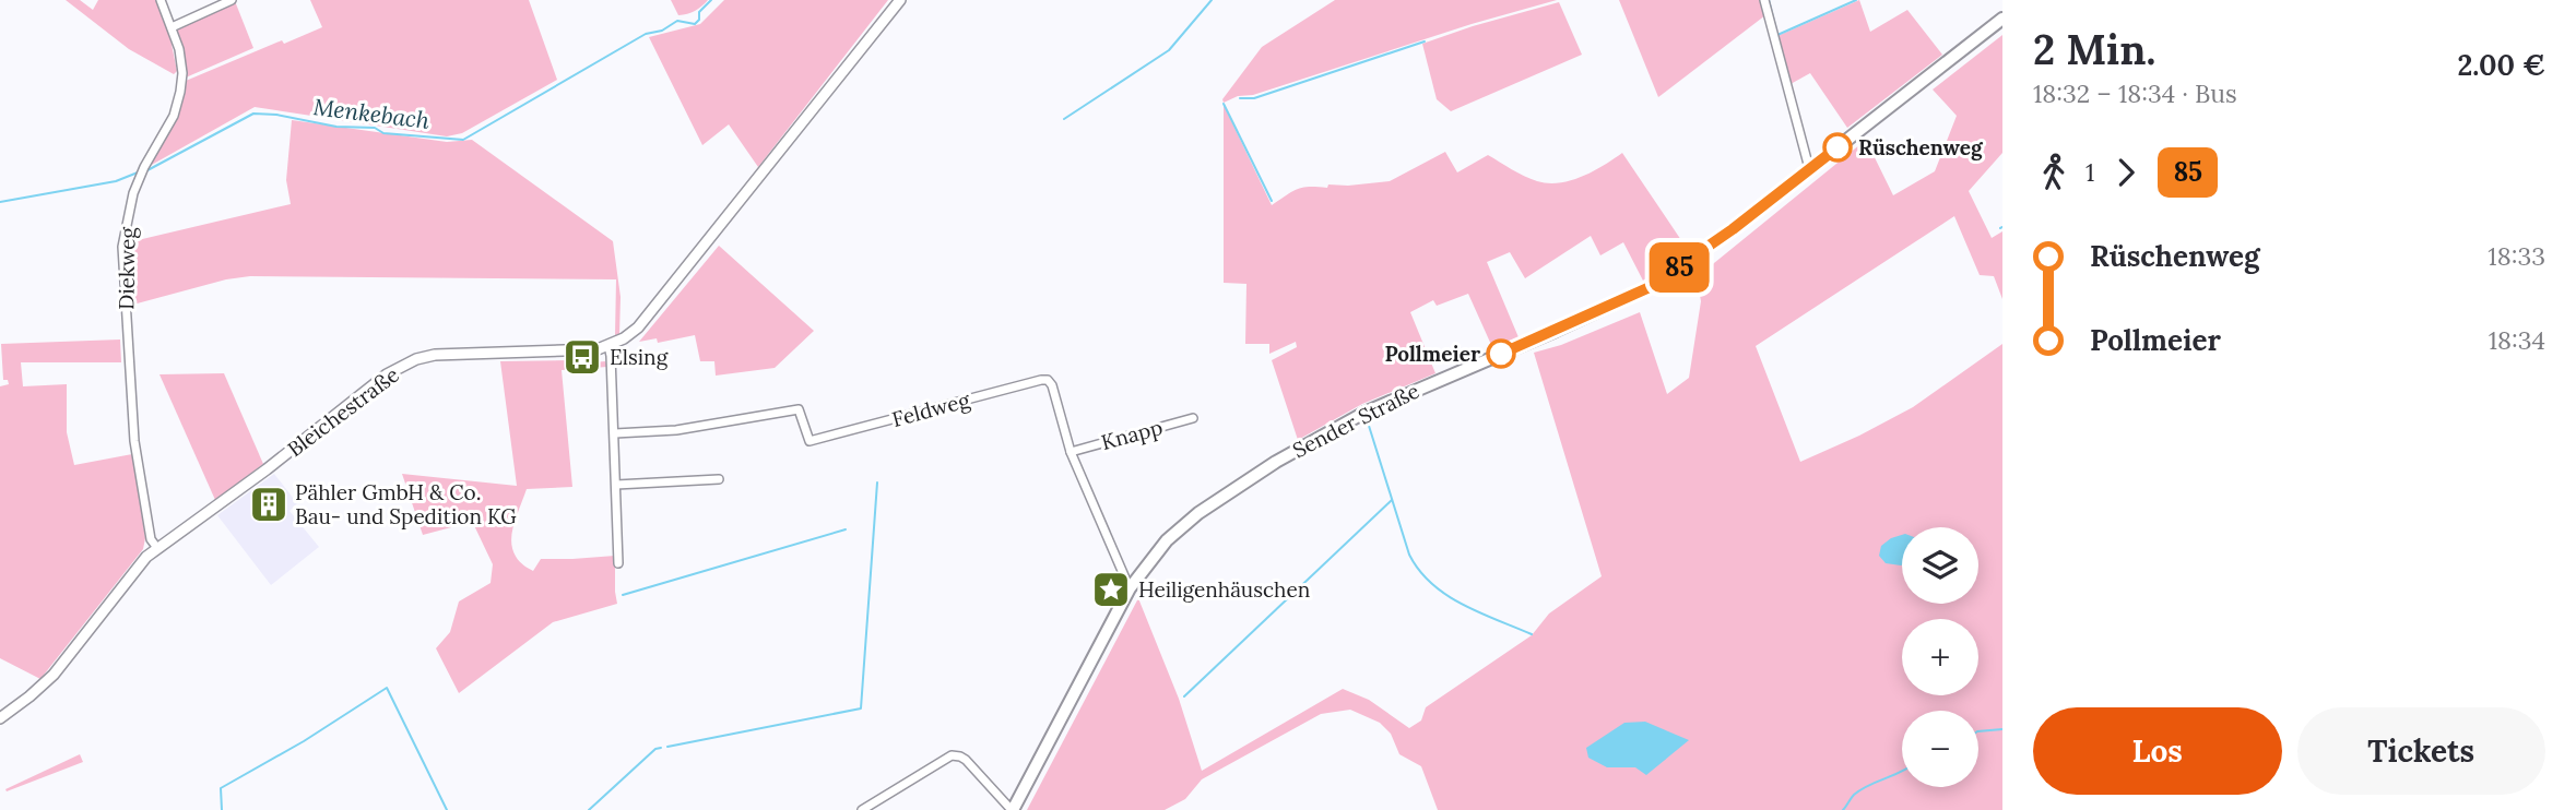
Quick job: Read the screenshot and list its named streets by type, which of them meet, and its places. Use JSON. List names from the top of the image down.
{
  "streets": {
    "main road": ["Sender Straße"],
    "street": [
      "Diekweg",
      "Feldweg",
      "Bleichestraße",
      "Knapp"
    ]
  },
  "crossings": [
    ["Diekweg", "Bleichestraße"],
    ["Feldweg", "Sender Straße"],
    ["Feldweg", "Knapp"]
  ],
  "water": ["Menkebach"],
  "places": {
    "other": ["Rüschenweg", "Pollmeier"],
    "bus stop": ["Elsing"],
    "building": ["Pähler GmbH & Co. Bau- und Spedition KG"],
    "place": ["Heiligenhäuschen"]
  },
  "lines": ["bus line 85"],
  "page": {
    "on_map": "85",
    "heading": ["2 Min.", "18:32 – 18:34 · Bus", "2.00 €"],
    "legs": ["1", "85"],
    "list": [
      {
        "name": "Rüschenweg",
        "value": "18:33"
      },
      {
        "name": "Pollmeier",
        "value": "18:34"
      }
    ],
    "map_buttons": ["+", "−"],
    "buttons": ["Los", "Tickets"]
  }
}
